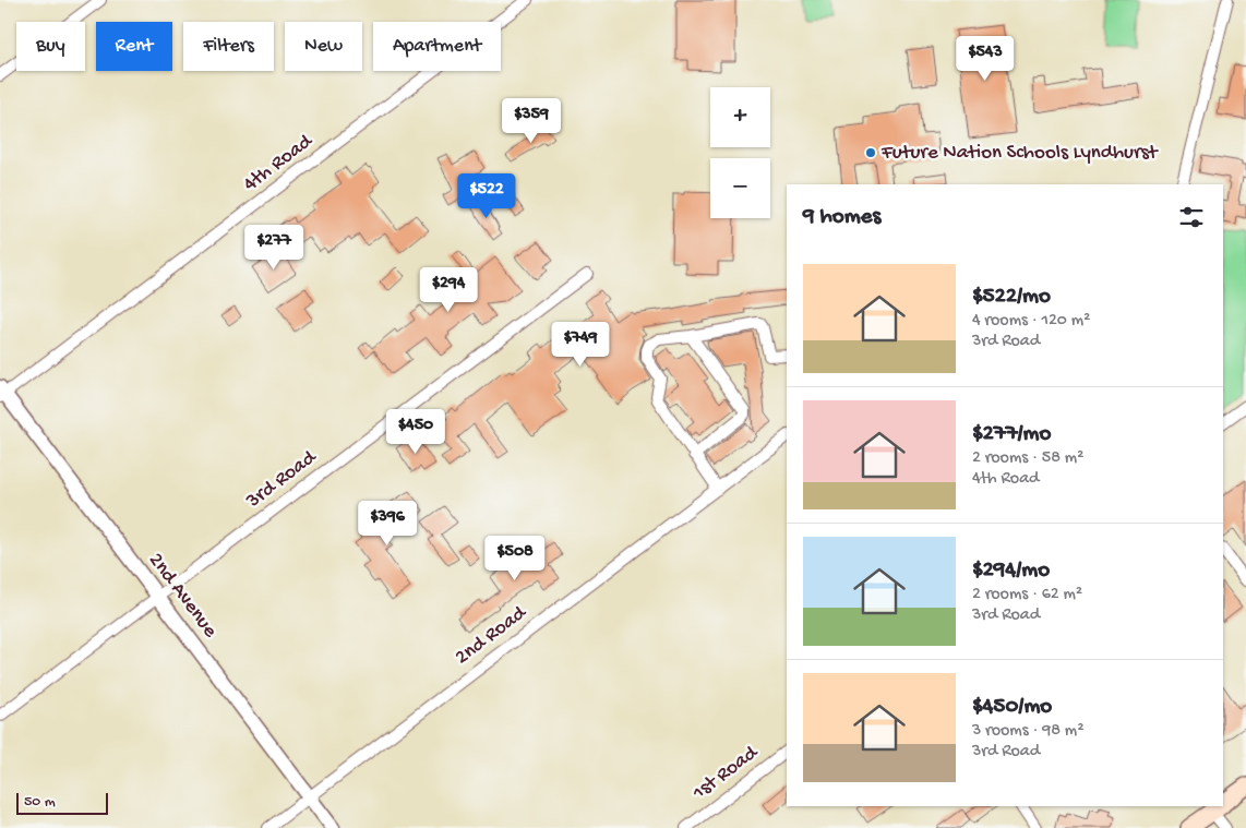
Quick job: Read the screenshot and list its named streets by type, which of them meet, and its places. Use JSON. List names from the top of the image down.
{
  "streets": {
    "street": [
      "4th Road",
      "3rd Road",
      "2nd Avenue",
      "2nd Road",
      "1st Road"
    ]
  },
  "crossings": [
    ["4th Road", "2nd Avenue"],
    ["3rd Road", "2nd Avenue"],
    ["2nd Avenue", "2nd Road"]
  ],
  "places": ["Future Nation Schools Lyndhurst"],
  "scale_bar": "50 m",
  "page": {
    "chip": [
      "Buy",
      "Rent",
      "Filters",
      "New",
      "Apartment"
    ],
    "price": [
      "$543",
      "$359",
      "$522",
      "$277",
      "$294",
      "$749",
      "$450",
      "$396",
      "$508"
    ],
    "map_buttons": ["+", "−"],
    "heading": "9 homes",
    "list": [
      {
        "name": "$522/mo",
        "note": "4 rooms · 120 m² · 3rd Road"
      },
      {
        "name": "$277/mo",
        "note": "2 rooms · 58 m² · 4th Road"
      },
      {
        "name": "$294/mo",
        "note": "2 rooms · 62 m² · 3rd Road"
      },
      {
        "name": "$450/mo",
        "note": "3 rooms · 98 m² · 3rd Road"
      }
    ],
    "scale": "50 m"
  }
}
